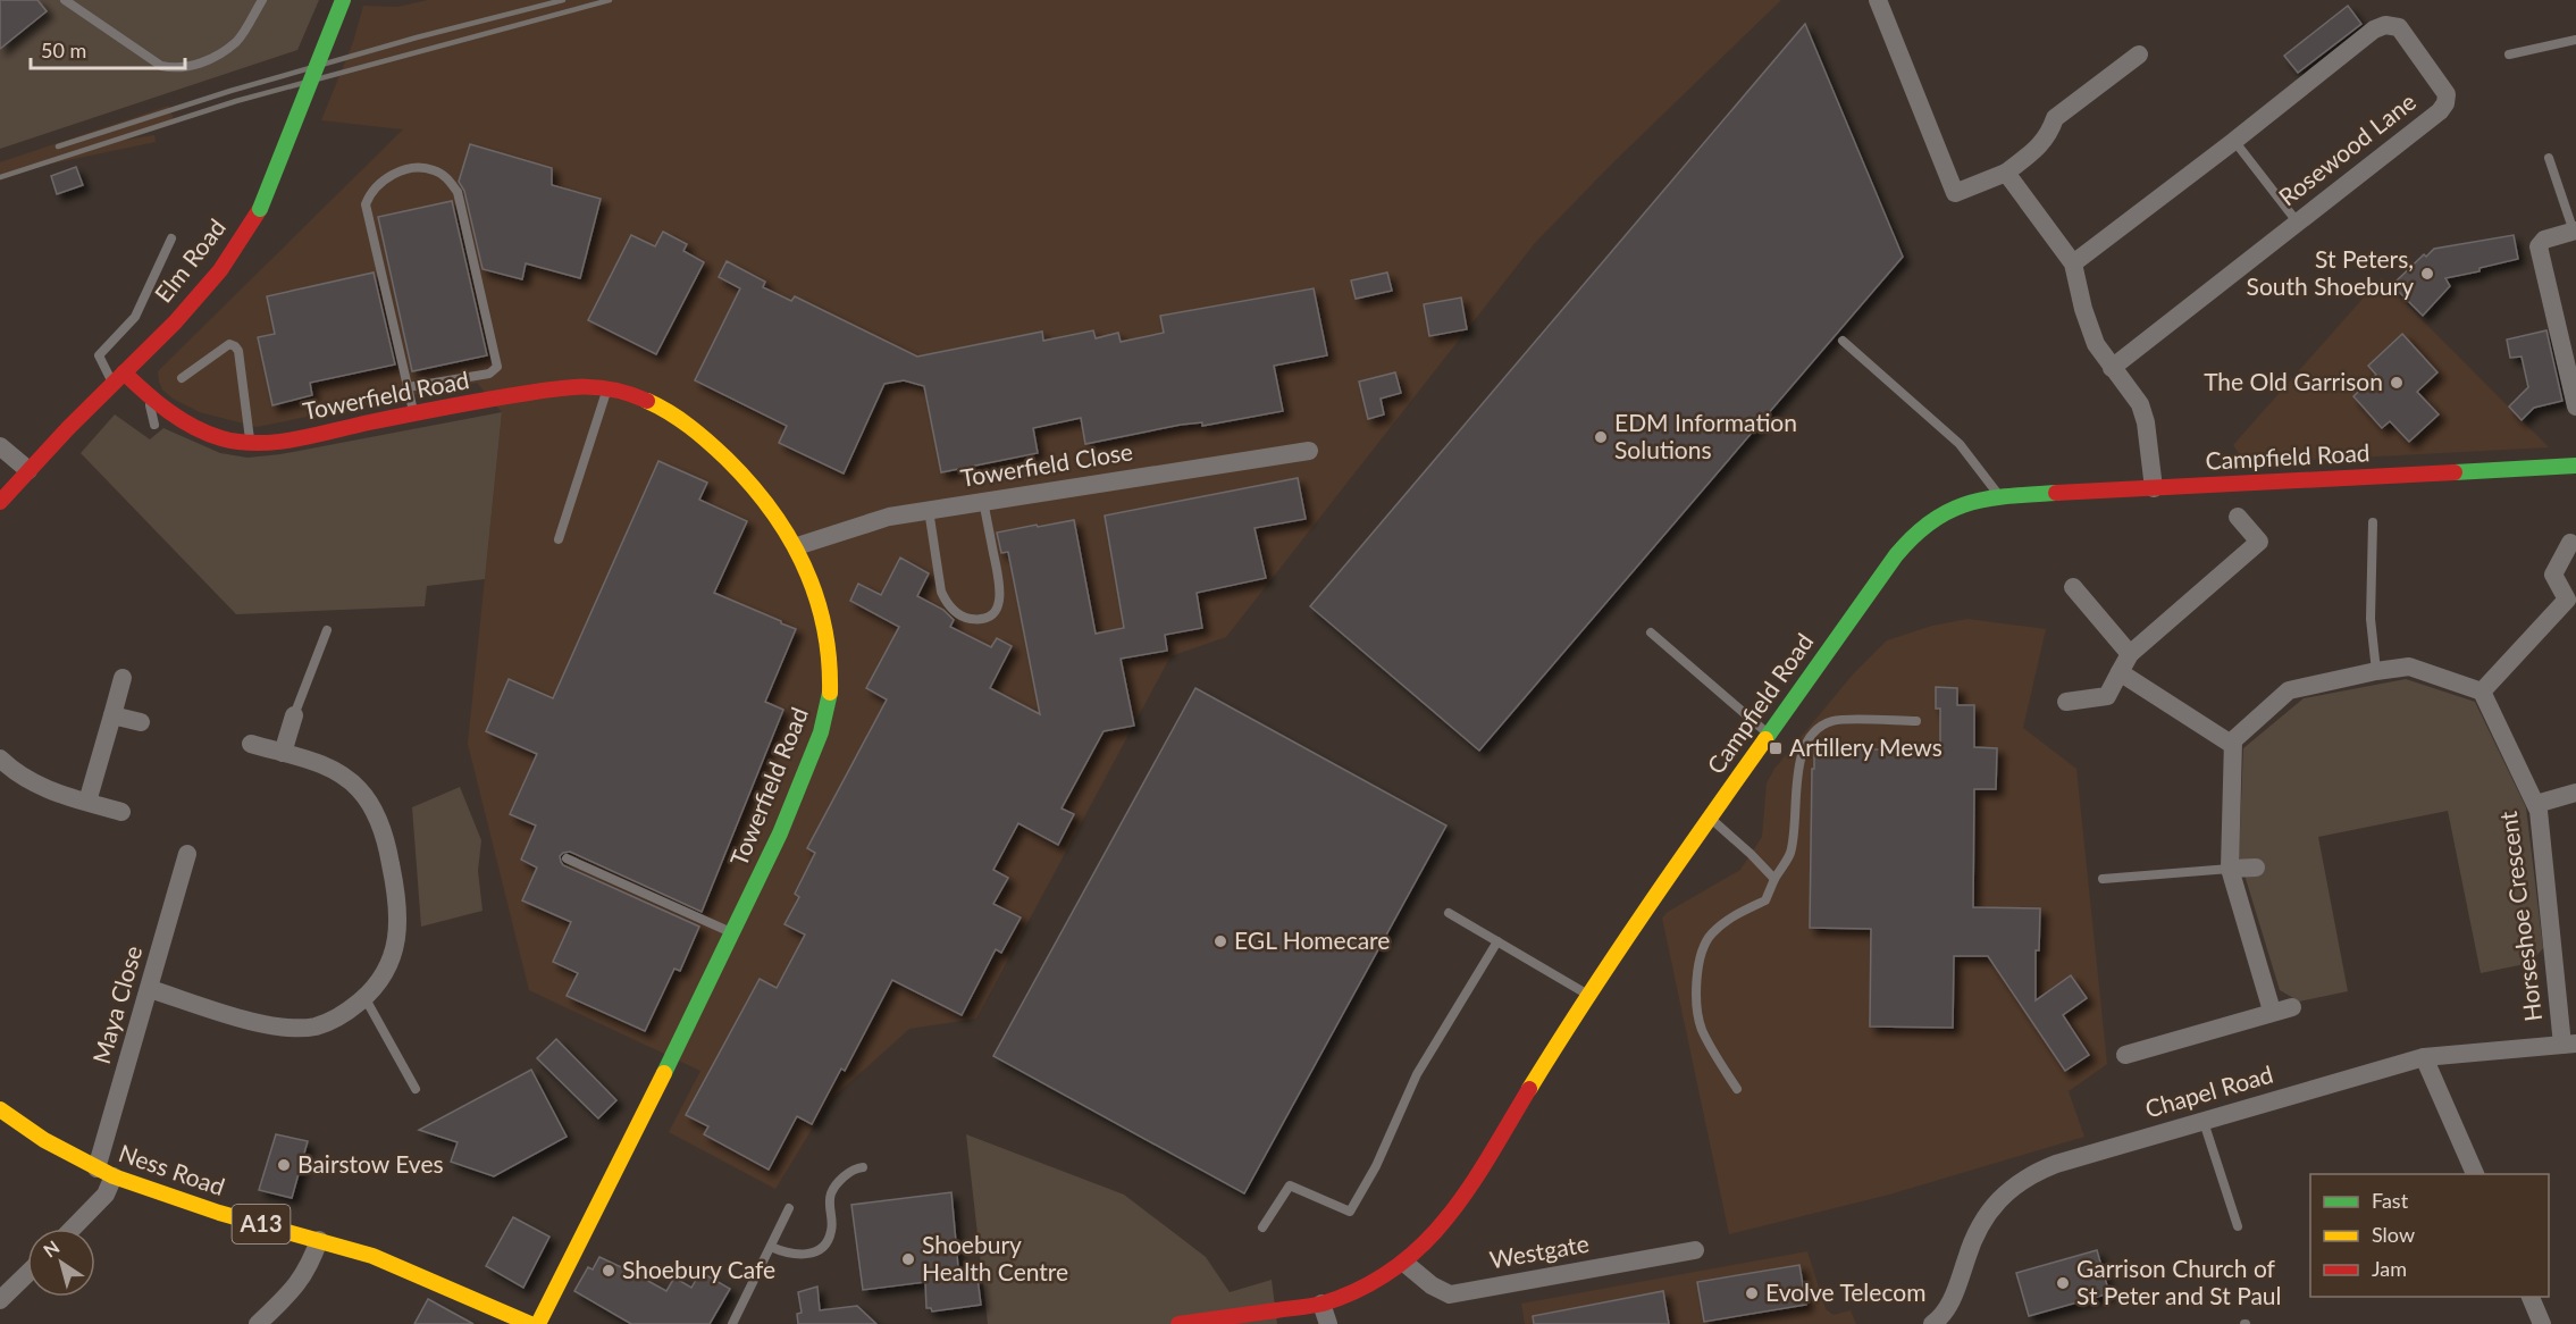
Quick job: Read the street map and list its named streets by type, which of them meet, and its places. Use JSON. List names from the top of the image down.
{
  "streets": {
    "street": [
      "Rosewood Lane",
      "Elm Road",
      "Towerfield Road",
      "Campfield Road",
      "Towerfield Close",
      "Horseshoe Crescent",
      "Maya Close",
      "Chapel Road",
      "Ness Road",
      "A13",
      "Westgate"
    ]
  },
  "crossings": [
    ["Elm Road", "Towerfield Road"],
    ["Towerfield Road", "Towerfield Close"],
    ["Towerfield Road", "Ness Road"],
    ["Campfield Road", "Westgate"],
    ["Horseshoe Crescent", "Chapel Road"],
    ["Maya Close", "Ness Road"]
  ],
  "places": {
    "other": [
      "St Peters, South Shoebury",
      "The Old Garrison",
      "EDM Information Solutions",
      "EGL Homecare",
      "Bairstow Eves",
      "Shoebury Health Centre",
      "Shoebury Cafe",
      "Garrison Church of St Peter and St Paul",
      "Evolve Telecom"
    ],
    "transit": ["Artillery Mews"]
  },
  "legend": ["Fast", "Slow", "Jam"],
  "scale_bar": "50 m",
  "north": "top left"
}
